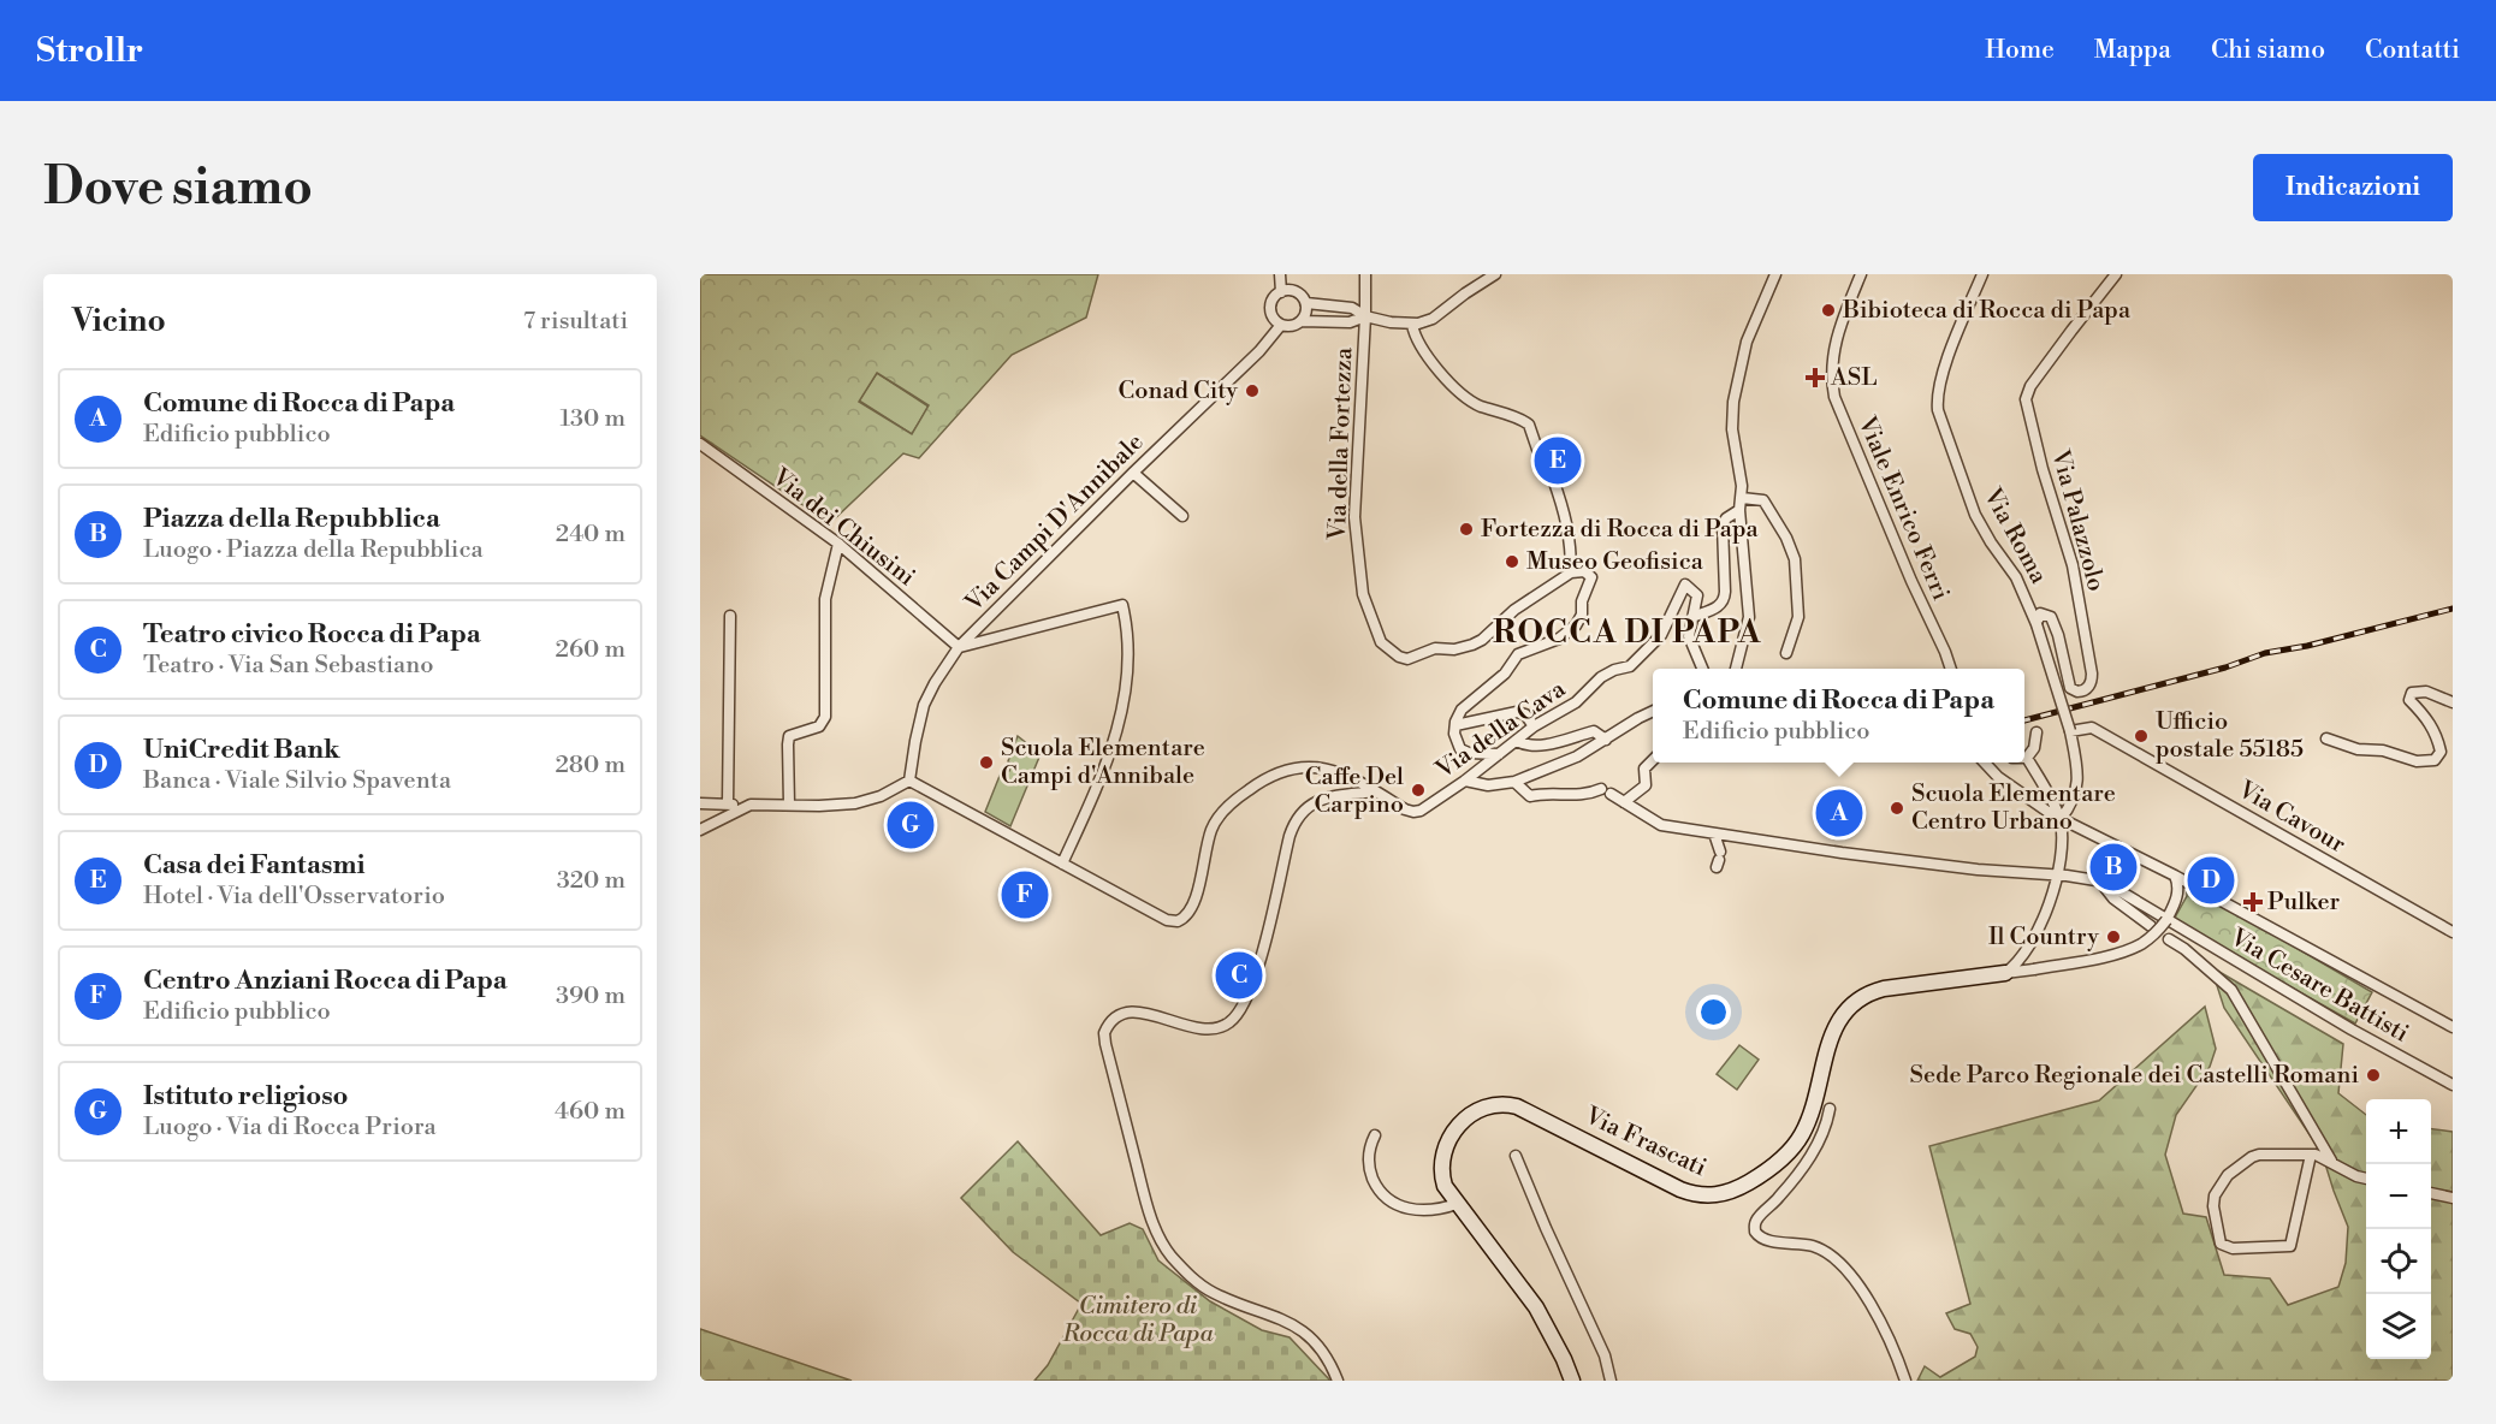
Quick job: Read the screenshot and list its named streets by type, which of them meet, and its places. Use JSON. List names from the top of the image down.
{
  "streets": {
    "main road": ["Via Frascati"],
    "street": [
      "Via della Fortezza",
      "Viale Enrico Ferri",
      "Via Palazzolo",
      "Via Campi D'Annibale",
      "Via dei Chiusini",
      "Via Roma",
      "Via della Cava",
      "Via Cavour",
      "Via Cesare Battisti"
    ]
  },
  "crossings": [
    ["Via Palazzolo", "Via Roma"],
    ["Via Campi D'Annibale", "Via dei Chiusini"],
    ["Via Roma", "Via Cavour"]
  ],
  "districts": ["ROCCA DI PAPA"],
  "parks": ["Cimitero di Rocca di Papa"],
  "places": {
    "other": [
      "Bibioteca di Rocca di Papa",
      "Conad City",
      "Fortezza di Rocca di Papa",
      "Museo Geofisica",
      "Ufficio postale 55185",
      "Scuola Elementare Campi d'Annibale",
      "Caffe Del Carpino",
      "Scuola Elementare Centro Urbano",
      "Il Country",
      "Sede Parco Regionale dei Castelli Romani"
    ],
    "health": ["ASL", "Pulker"]
  },
  "page": {
    "header": "Strollr",
    "nav": [
      "Home",
      "Mappa",
      "Chi siamo",
      "Contatti"
    ],
    "buttons": "Indicazioni",
    "title": "Dove siamo",
    "heading": ["Vicino", "7 risultati"],
    "list": [
      {
        "mark": "A",
        "name": "Comune di Rocca di Papa",
        "note": "Edificio pubblico",
        "value": "130 m"
      },
      {
        "mark": "B",
        "name": "Piazza della Repubblica",
        "note": "Luogo · Piazza della Repubblica",
        "value": "240 m"
      },
      {
        "mark": "C",
        "name": "Teatro civico Rocca di Papa",
        "note": "Teatro · Via San Sebastiano",
        "value": "260 m"
      },
      {
        "mark": "D",
        "name": "UniCredit Bank",
        "note": "Banca · Viale Silvio Spaventa",
        "value": "280 m"
      },
      {
        "mark": "E",
        "name": "Casa dei Fantasmi",
        "note": "Hotel · Via dell'Osservatorio",
        "value": "320 m"
      },
      {
        "mark": "F",
        "name": "Centro Anziani Rocca di Papa",
        "note": "Edificio pubblico",
        "value": "390 m"
      },
      {
        "mark": "G",
        "name": "Istituto religioso",
        "note": "Luogo · Via di Rocca Priora",
        "value": "460 m"
      }
    ],
    "pins": [
      "E",
      "A",
      "G",
      "B",
      "D",
      "F",
      "C"
    ],
    "popup": ["Comune di Rocca di Papa", "Edificio pubblico"],
    "map_buttons": ["+", "−"]
  }
}
